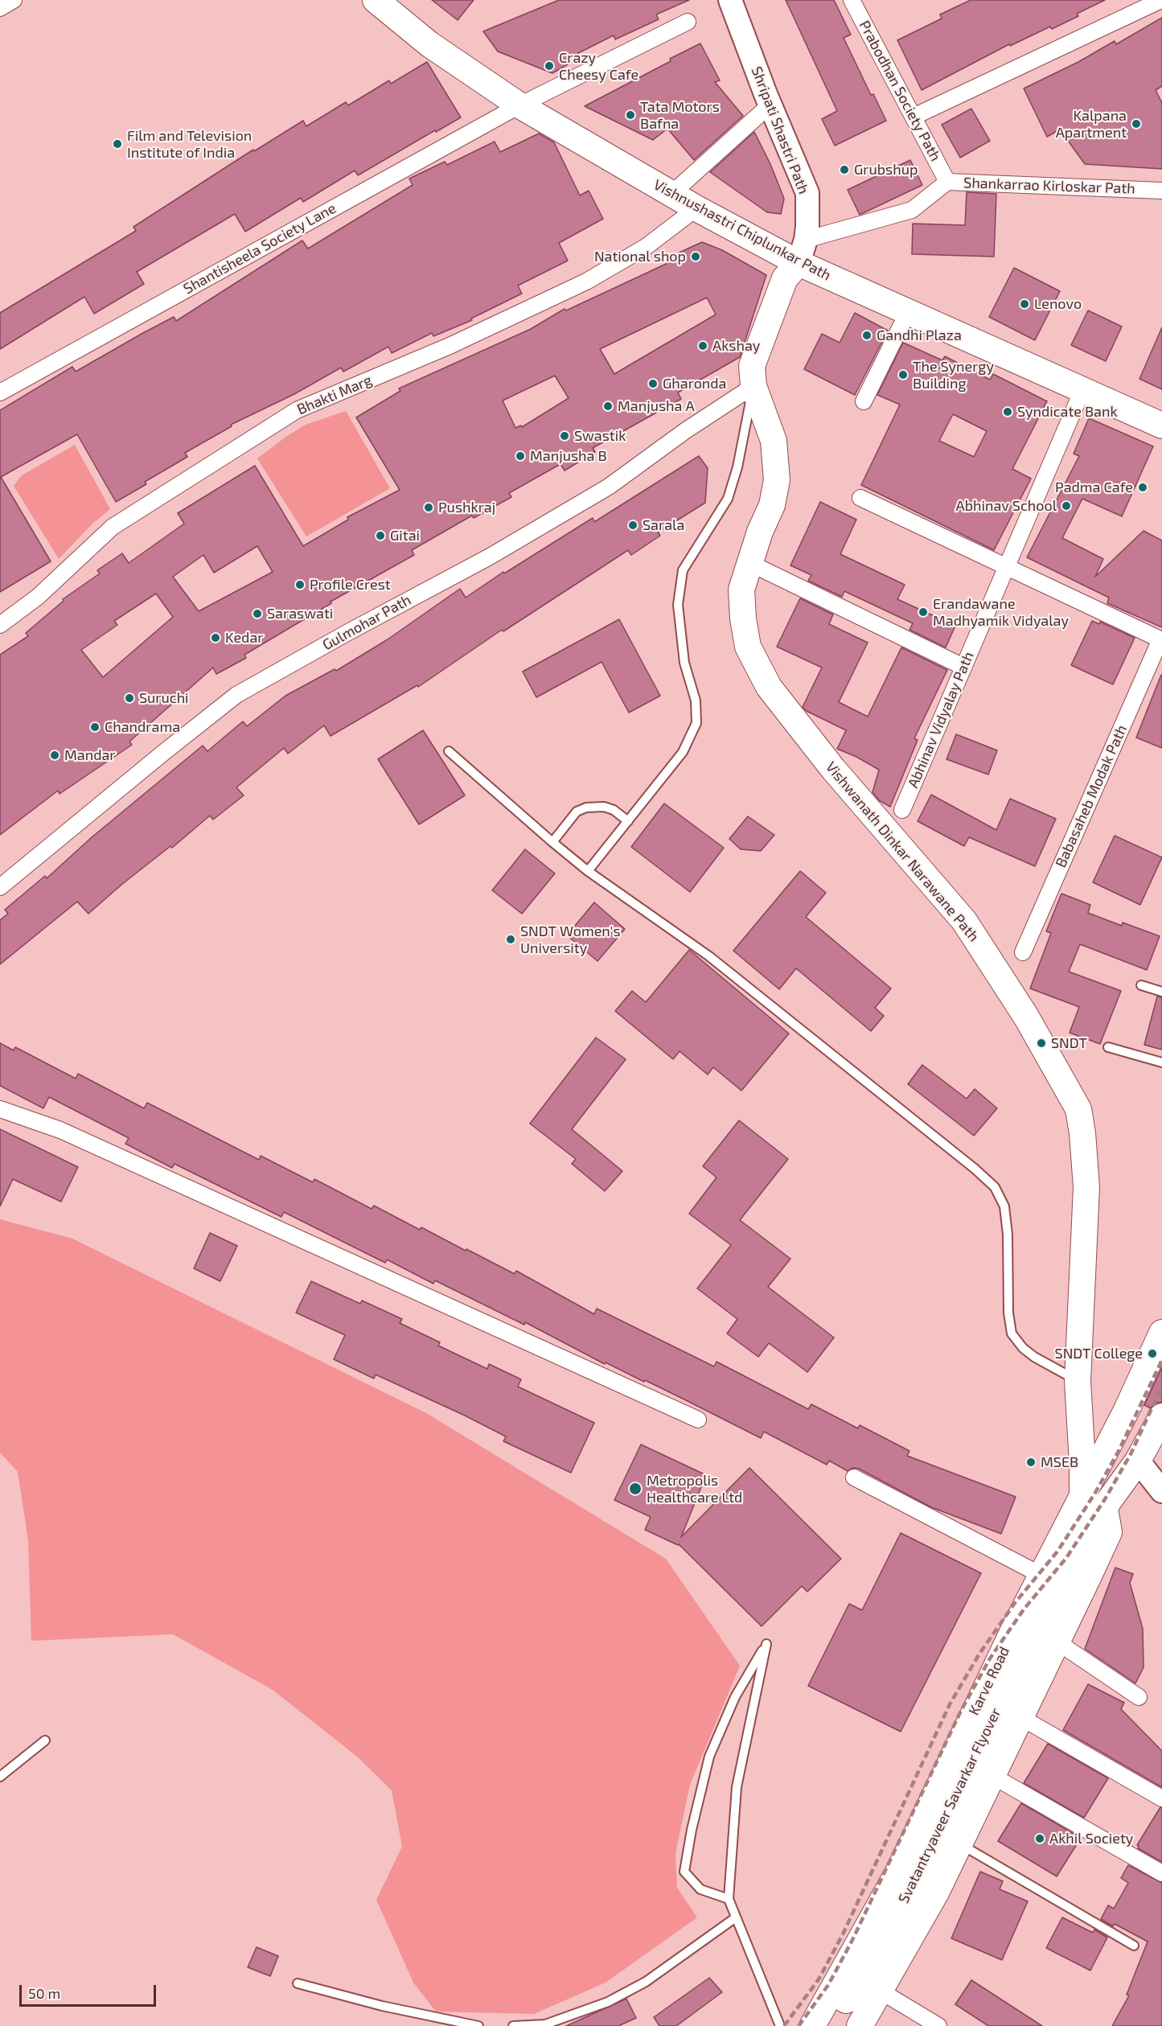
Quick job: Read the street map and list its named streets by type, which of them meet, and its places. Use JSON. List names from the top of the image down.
{
  "streets": {
    "main road": [
      "Vishnushastri Chiplunkar Path",
      "Vishwanath Dinkar Narawane Path",
      "Karve Road",
      "Svatantryaveer Savarkar Flyover"
    ],
    "street": [
      "Prabodhan Society Path",
      "Shripati Shastri Path",
      "Shankarrao Kirloskar Path",
      "Shantisheela Society Lane",
      "Bhakti Marg",
      "Gulmohar Path",
      "Abhinav Vidyalay Path",
      "Babasaheb Modak Path"
    ]
  },
  "crossings": [
    ["Prabodhan Society Path", "Shankarrao Kirloskar Path"],
    ["Shripati Shastri Path", "Shankarrao Kirloskar Path"],
    ["Shripati Shastri Path", "Vishnushastri Chiplunkar Path"],
    ["Shankarrao Kirloskar Path", "Vishnushastri Chiplunkar Path"],
    ["Vishnushastri Chiplunkar Path", "Shantisheela Society Lane"],
    ["Vishnushastri Chiplunkar Path", "Bhakti Marg"],
    ["Vishnushastri Chiplunkar Path", "Abhinav Vidyalay Path"],
    ["Gulmohar Path", "Vishwanath Dinkar Narawane Path"],
    ["Vishwanath Dinkar Narawane Path", "Karve Road"],
    ["Karve Road", "Svatantryaveer Savarkar Flyover"]
  ],
  "places": [
    "Crazy Cheesy Cafe",
    "Tata Motors Bafna",
    "Kalpana Apartment",
    "Film and Television Institute of India",
    "Grubshup",
    "National shop",
    "Lenovo",
    "Gandhi Plaza",
    "Akshay",
    "The Synergy Building",
    "Gharonda",
    "Manjusha A",
    "Syndicate Bank",
    "Swastik",
    "Manjusha B",
    "Padma Cafe",
    "Abhinav School",
    "Pushkraj",
    "Sarala",
    "Gitai",
    "Profile Crest",
    "Erandawane Madhyamik Vidyalay",
    "Saraswati",
    "Kedar",
    "Suruchi",
    "Chandrama",
    "Mandar",
    "SNDT Women's University",
    "SNDT",
    "SNDT College",
    "MSEB",
    "Metropolis Healthcare Ltd",
    "Akhil Society"
  ],
  "scale_bar": "50 m"
}
